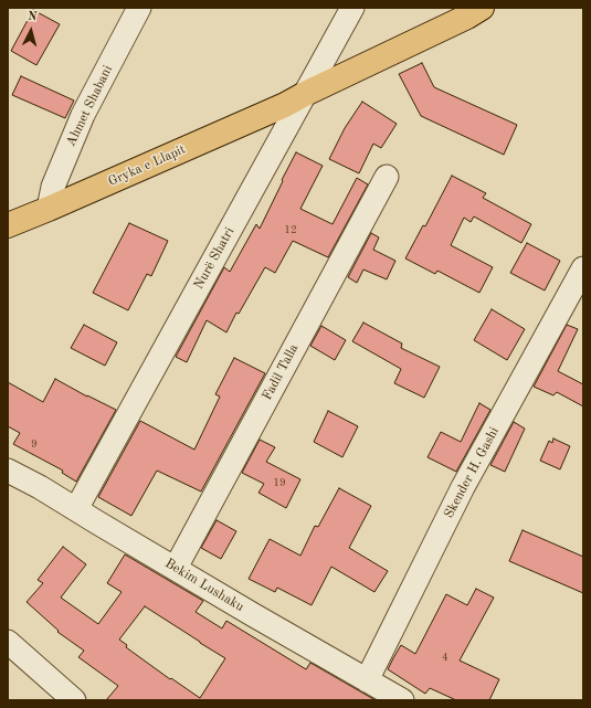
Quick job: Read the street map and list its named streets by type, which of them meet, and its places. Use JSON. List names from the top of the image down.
{
  "streets": {
    "main road": ["Gryka e Llapit"],
    "street": [
      "Ahmet Shabani",
      "Nurë Shatri",
      "Fadil Talla",
      "Skender H. Gashi",
      "Bekim Lushaku"
    ]
  },
  "crossings": [
    ["Ahmet Shabani", "Gryka e Llapit"],
    ["Gryka e Llapit", "Nurë Shatri"],
    ["Nurë Shatri", "Bekim Lushaku"],
    ["Fadil Talla", "Bekim Lushaku"],
    ["Skender H. Gashi", "Bekim Lushaku"]
  ],
  "house_numbers": [
    "12",
    "9",
    "19",
    "4"
  ],
  "north": "top"
}
